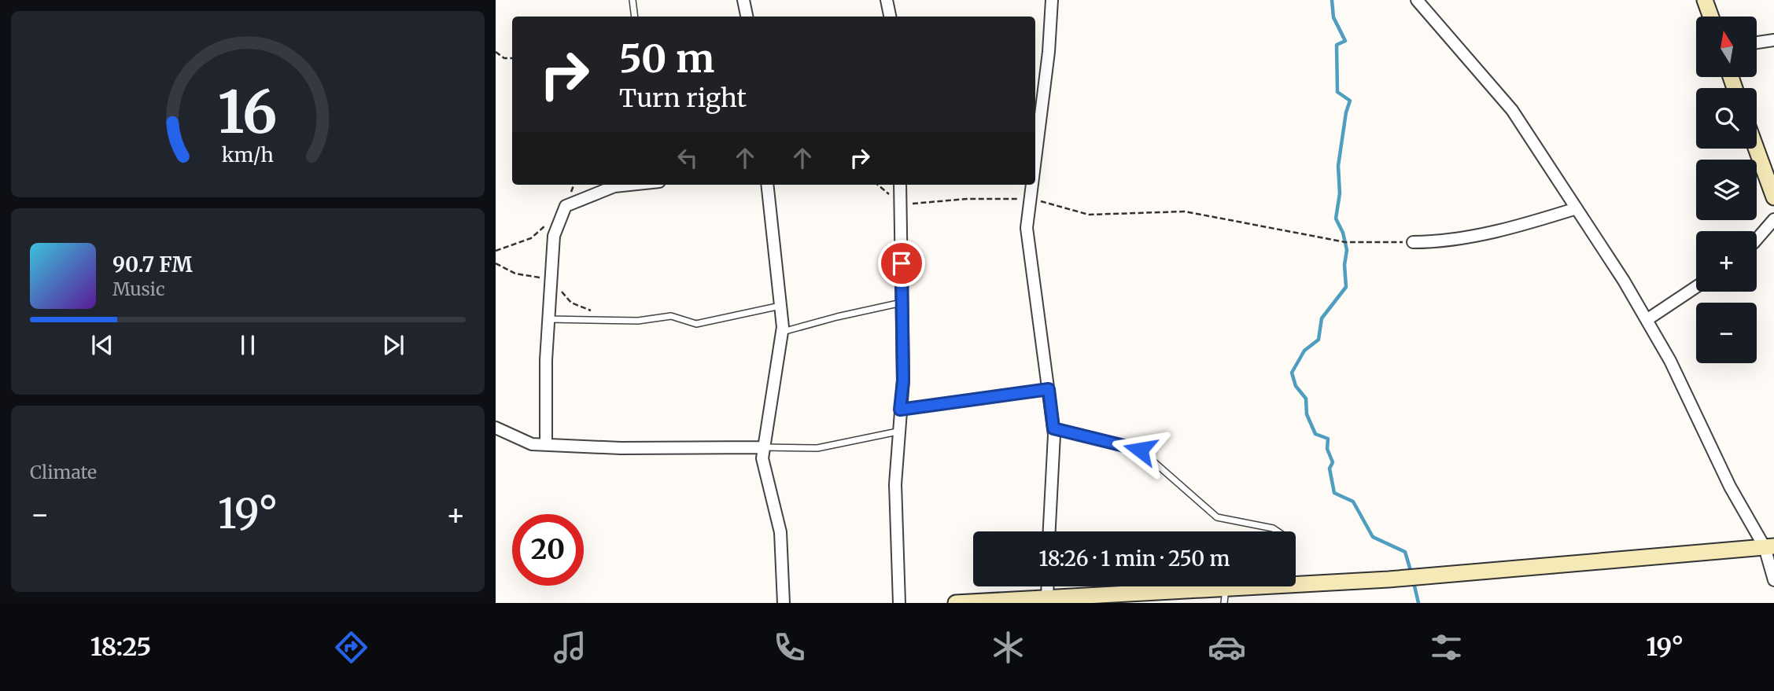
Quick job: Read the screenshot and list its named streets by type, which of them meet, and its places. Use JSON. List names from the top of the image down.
{
  "north": "top",
  "page": {
    "map_buttons": ["+", "−"],
    "turn": ["50 m", "Turn right"],
    "song": ["90.7 FM", "Music"],
    "tile": "Climate",
    "heat": ["−", "19°", "+"],
    "limit": "20",
    "trip": "18:26 · 1 min · 250 m",
    "tabs": ["18:25", "19°"],
    "gauge": ["16", "km/h"]
  }
}
